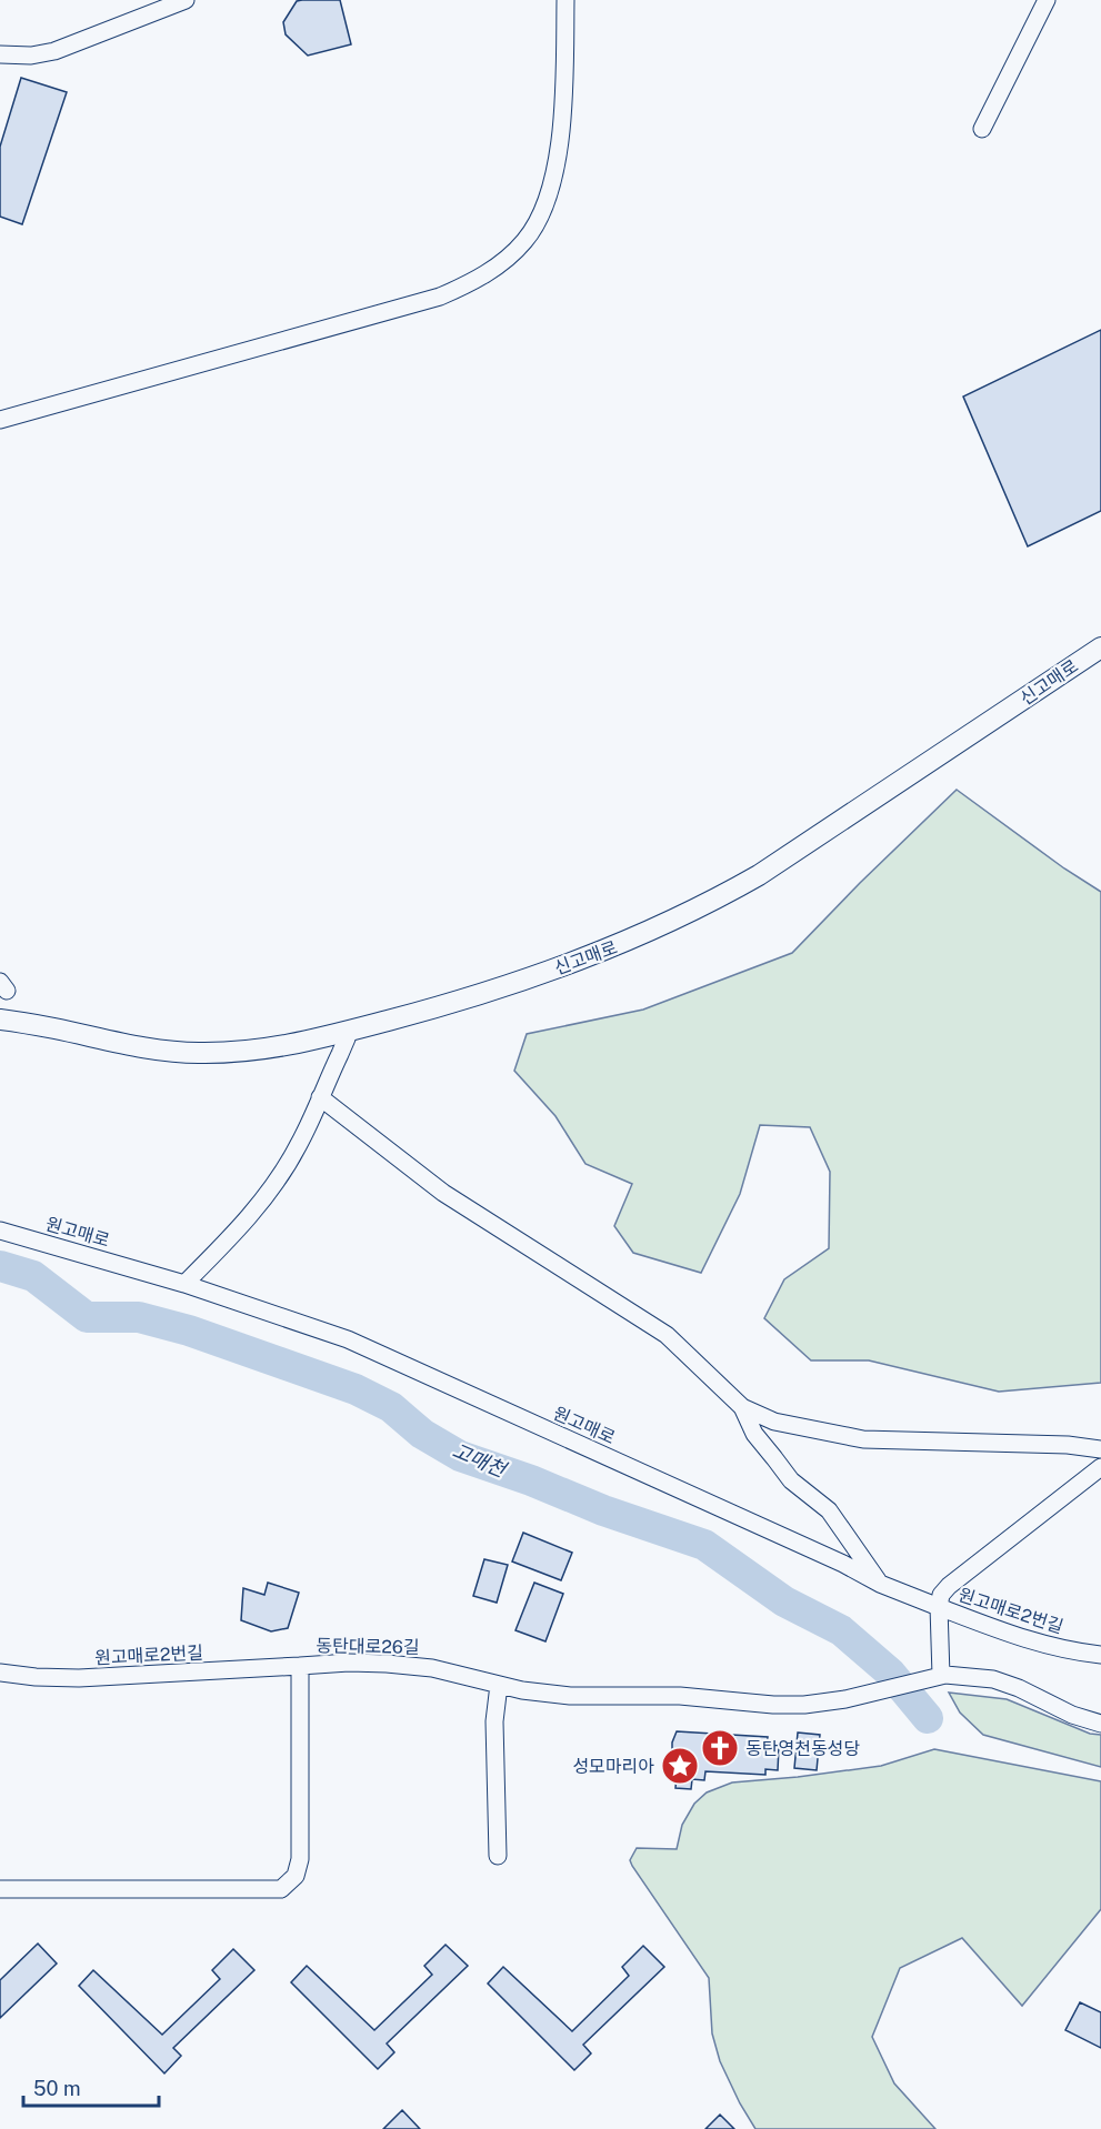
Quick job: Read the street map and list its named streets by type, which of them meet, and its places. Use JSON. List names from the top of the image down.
{
  "streets": {
    "street": [
      "신고매로",
      "원고매로",
      "원고매로2번길",
      "동탄대로26길"
    ]
  },
  "crossings": [
    ["원고매로", "원고매로2번길"],
    ["원고매로2번길", "동탄대로26길"]
  ],
  "water": ["고매천"],
  "places": {
    "church": ["동탄영천동성당"],
    "place": ["성모마리아"]
  },
  "scale_bar": "50 m"
}
